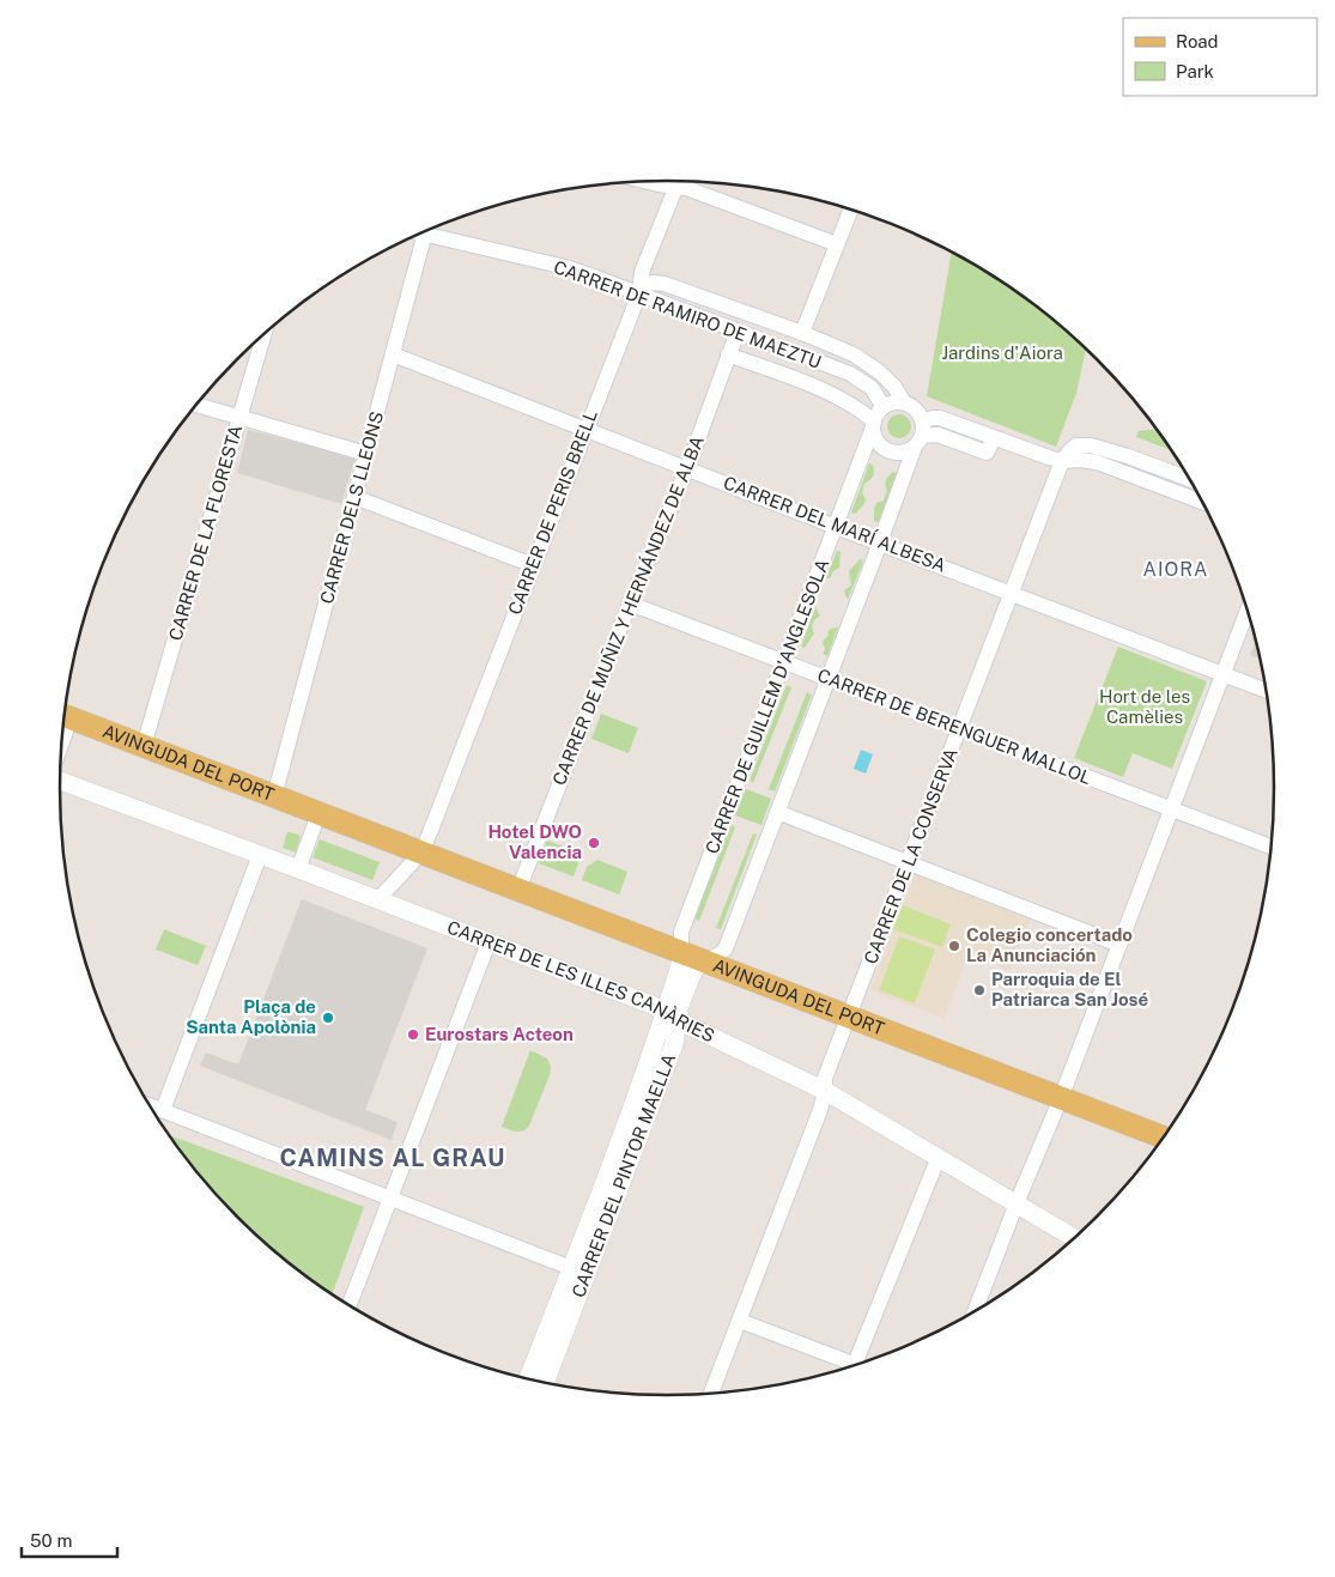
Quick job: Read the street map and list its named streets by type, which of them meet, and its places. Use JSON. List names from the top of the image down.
{
  "streets": {
    "main road": ["AVINGUDA DEL PORT"],
    "street": [
      "CARRER DE RAMIRO DE MAEZTU",
      "CARRER DELS LLEONS",
      "CARRER DE PERIS BRELL",
      "CARRER DEL MARÍ ALBESA",
      "CARRER DE LA FLORESTA",
      "CARRER DE MUÑIZ Y HERNÁNDEZ DE ALBA",
      "CARRER DE GUILLEM D'ANGLESOLA",
      "CARRER DE BERENGUER MALLOL",
      "CARRER DE LA CONSERVA",
      "CARRER DE LES ILLES CANÀRIES",
      "CARRER DEL PINTOR MAELLA"
    ]
  },
  "crossings": [
    ["CARRER DE RAMIRO DE MAEZTU", "CARRER DELS LLEONS"],
    ["CARRER DE RAMIRO DE MAEZTU", "CARRER DE PERIS BRELL"],
    ["CARRER DE RAMIRO DE MAEZTU", "CARRER DE MUÑIZ Y HERNÁNDEZ DE ALBA"],
    ["CARRER DE RAMIRO DE MAEZTU", "CARRER DE GUILLEM D'ANGLESOLA"],
    ["CARRER DELS LLEONS", "CARRER DEL MARÍ ALBESA"],
    ["CARRER DELS LLEONS", "AVINGUDA DEL PORT"],
    ["CARRER DE PERIS BRELL", "CARRER DEL MARÍ ALBESA"],
    ["CARRER DE PERIS BRELL", "AVINGUDA DEL PORT"],
    ["CARRER DEL MARÍ ALBESA", "CARRER DE MUÑIZ Y HERNÁNDEZ DE ALBA"],
    ["CARRER DEL MARÍ ALBESA", "CARRER DE GUILLEM D'ANGLESOLA"],
    ["CARRER DEL MARÍ ALBESA", "CARRER DE LA CONSERVA"],
    ["CARRER DE LA FLORESTA", "AVINGUDA DEL PORT"],
    ["CARRER DE MUÑIZ Y HERNÁNDEZ DE ALBA", "CARRER DE BERENGUER MALLOL"],
    ["CARRER DE MUÑIZ Y HERNÁNDEZ DE ALBA", "AVINGUDA DEL PORT"],
    ["CARRER DE GUILLEM D'ANGLESOLA", "CARRER DE BERENGUER MALLOL"],
    ["CARRER DE GUILLEM D'ANGLESOLA", "AVINGUDA DEL PORT"],
    ["CARRER DE GUILLEM D'ANGLESOLA", "CARRER DEL PINTOR MAELLA"],
    ["CARRER DE BERENGUER MALLOL", "CARRER DE LA CONSERVA"],
    ["AVINGUDA DEL PORT", "CARRER DE LA CONSERVA"],
    ["AVINGUDA DEL PORT", "CARRER DEL PINTOR MAELLA"],
    ["CARRER DE LA CONSERVA", "CARRER DE LES ILLES CANÀRIES"],
    ["CARRER DE LES ILLES CANÀRIES", "CARRER DEL PINTOR MAELLA"]
  ],
  "districts": ["AIORA", "CAMINS AL GRAU"],
  "parks": ["Jardins d'Aiora", "Hort de les Camèlies"],
  "places": [
    "Hotel DWO Valencia",
    "Colegio concertado La Anunciación",
    "Parroquia de El Patriarca San José",
    "Plaça de Santa Apolònia",
    "Eurostars Acteon"
  ],
  "legend": ["Road", "Park"],
  "scale_bar": "50 m"
}
